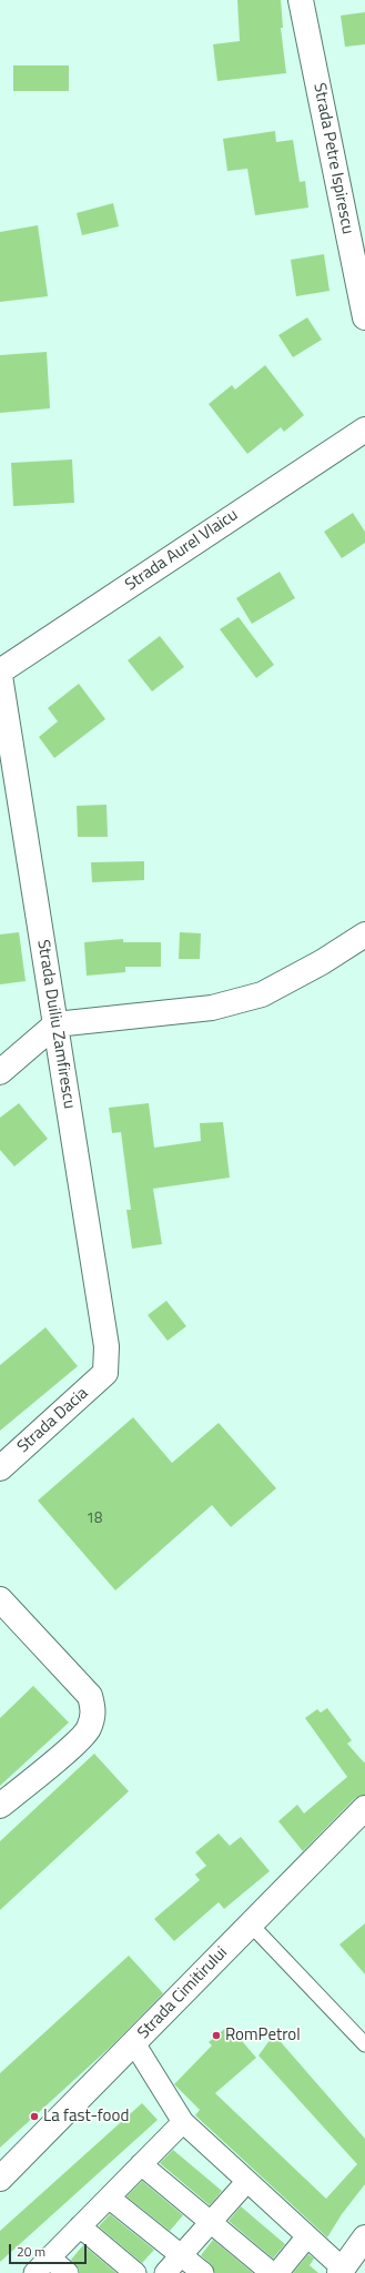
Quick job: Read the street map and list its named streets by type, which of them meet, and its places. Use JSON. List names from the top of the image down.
{
  "streets": {
    "street": [
      "Strada Petre Ispirescu",
      "Strada Aurel Vlaicu",
      "Strada Duiliu Zamfirescu",
      "Strada Dacia",
      "Strada Cimitirului"
    ]
  },
  "crossings": [
    ["Strada Duiliu Zamfirescu", "Strada Dacia"]
  ],
  "places": ["RomPetrol", "La fast-food"],
  "house_numbers": ["18"],
  "scale_bar": "20 m"
}
